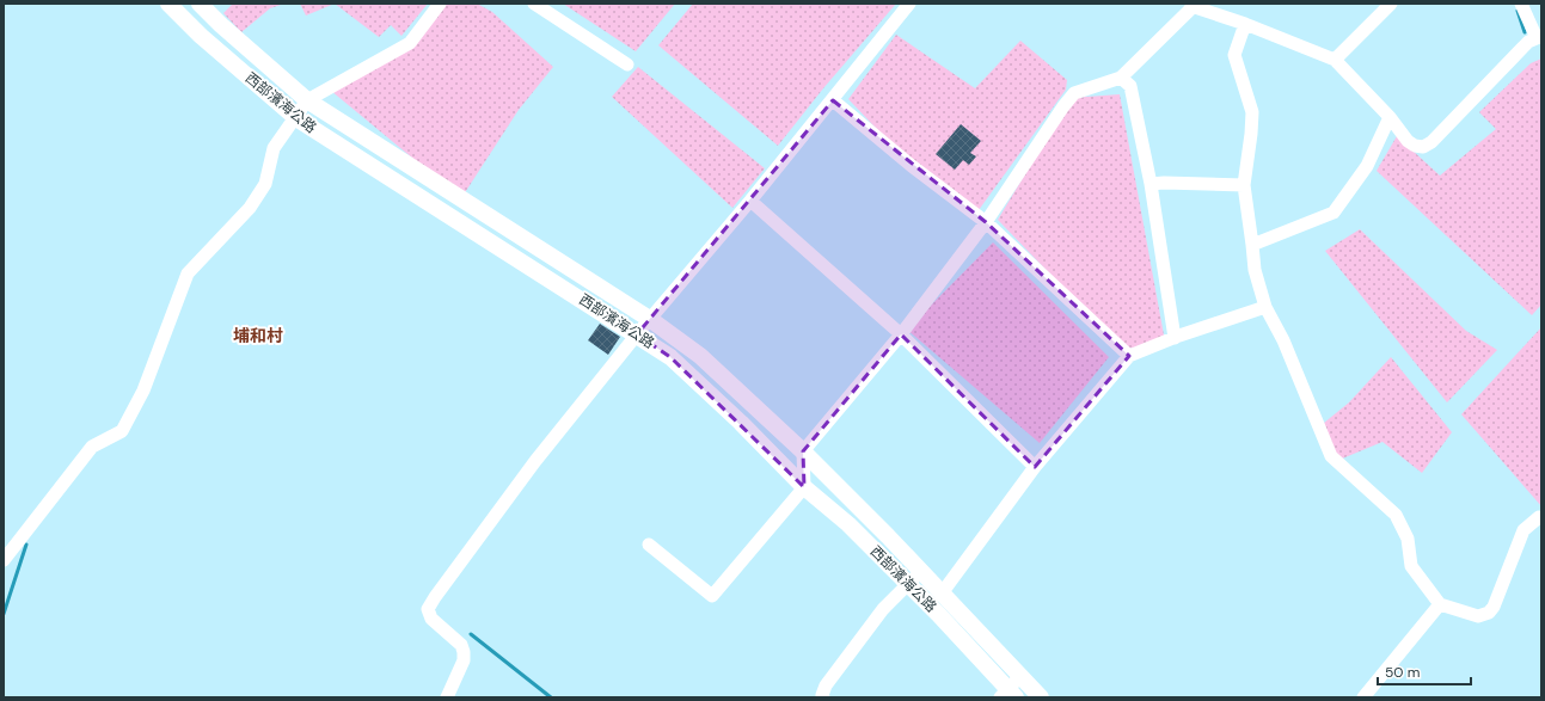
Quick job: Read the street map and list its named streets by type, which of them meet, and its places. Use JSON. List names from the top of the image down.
{
  "streets": {
    "main road": ["西部濱海公路"]
  },
  "districts": ["埔和村"],
  "scale_bar": "50 m"
}
